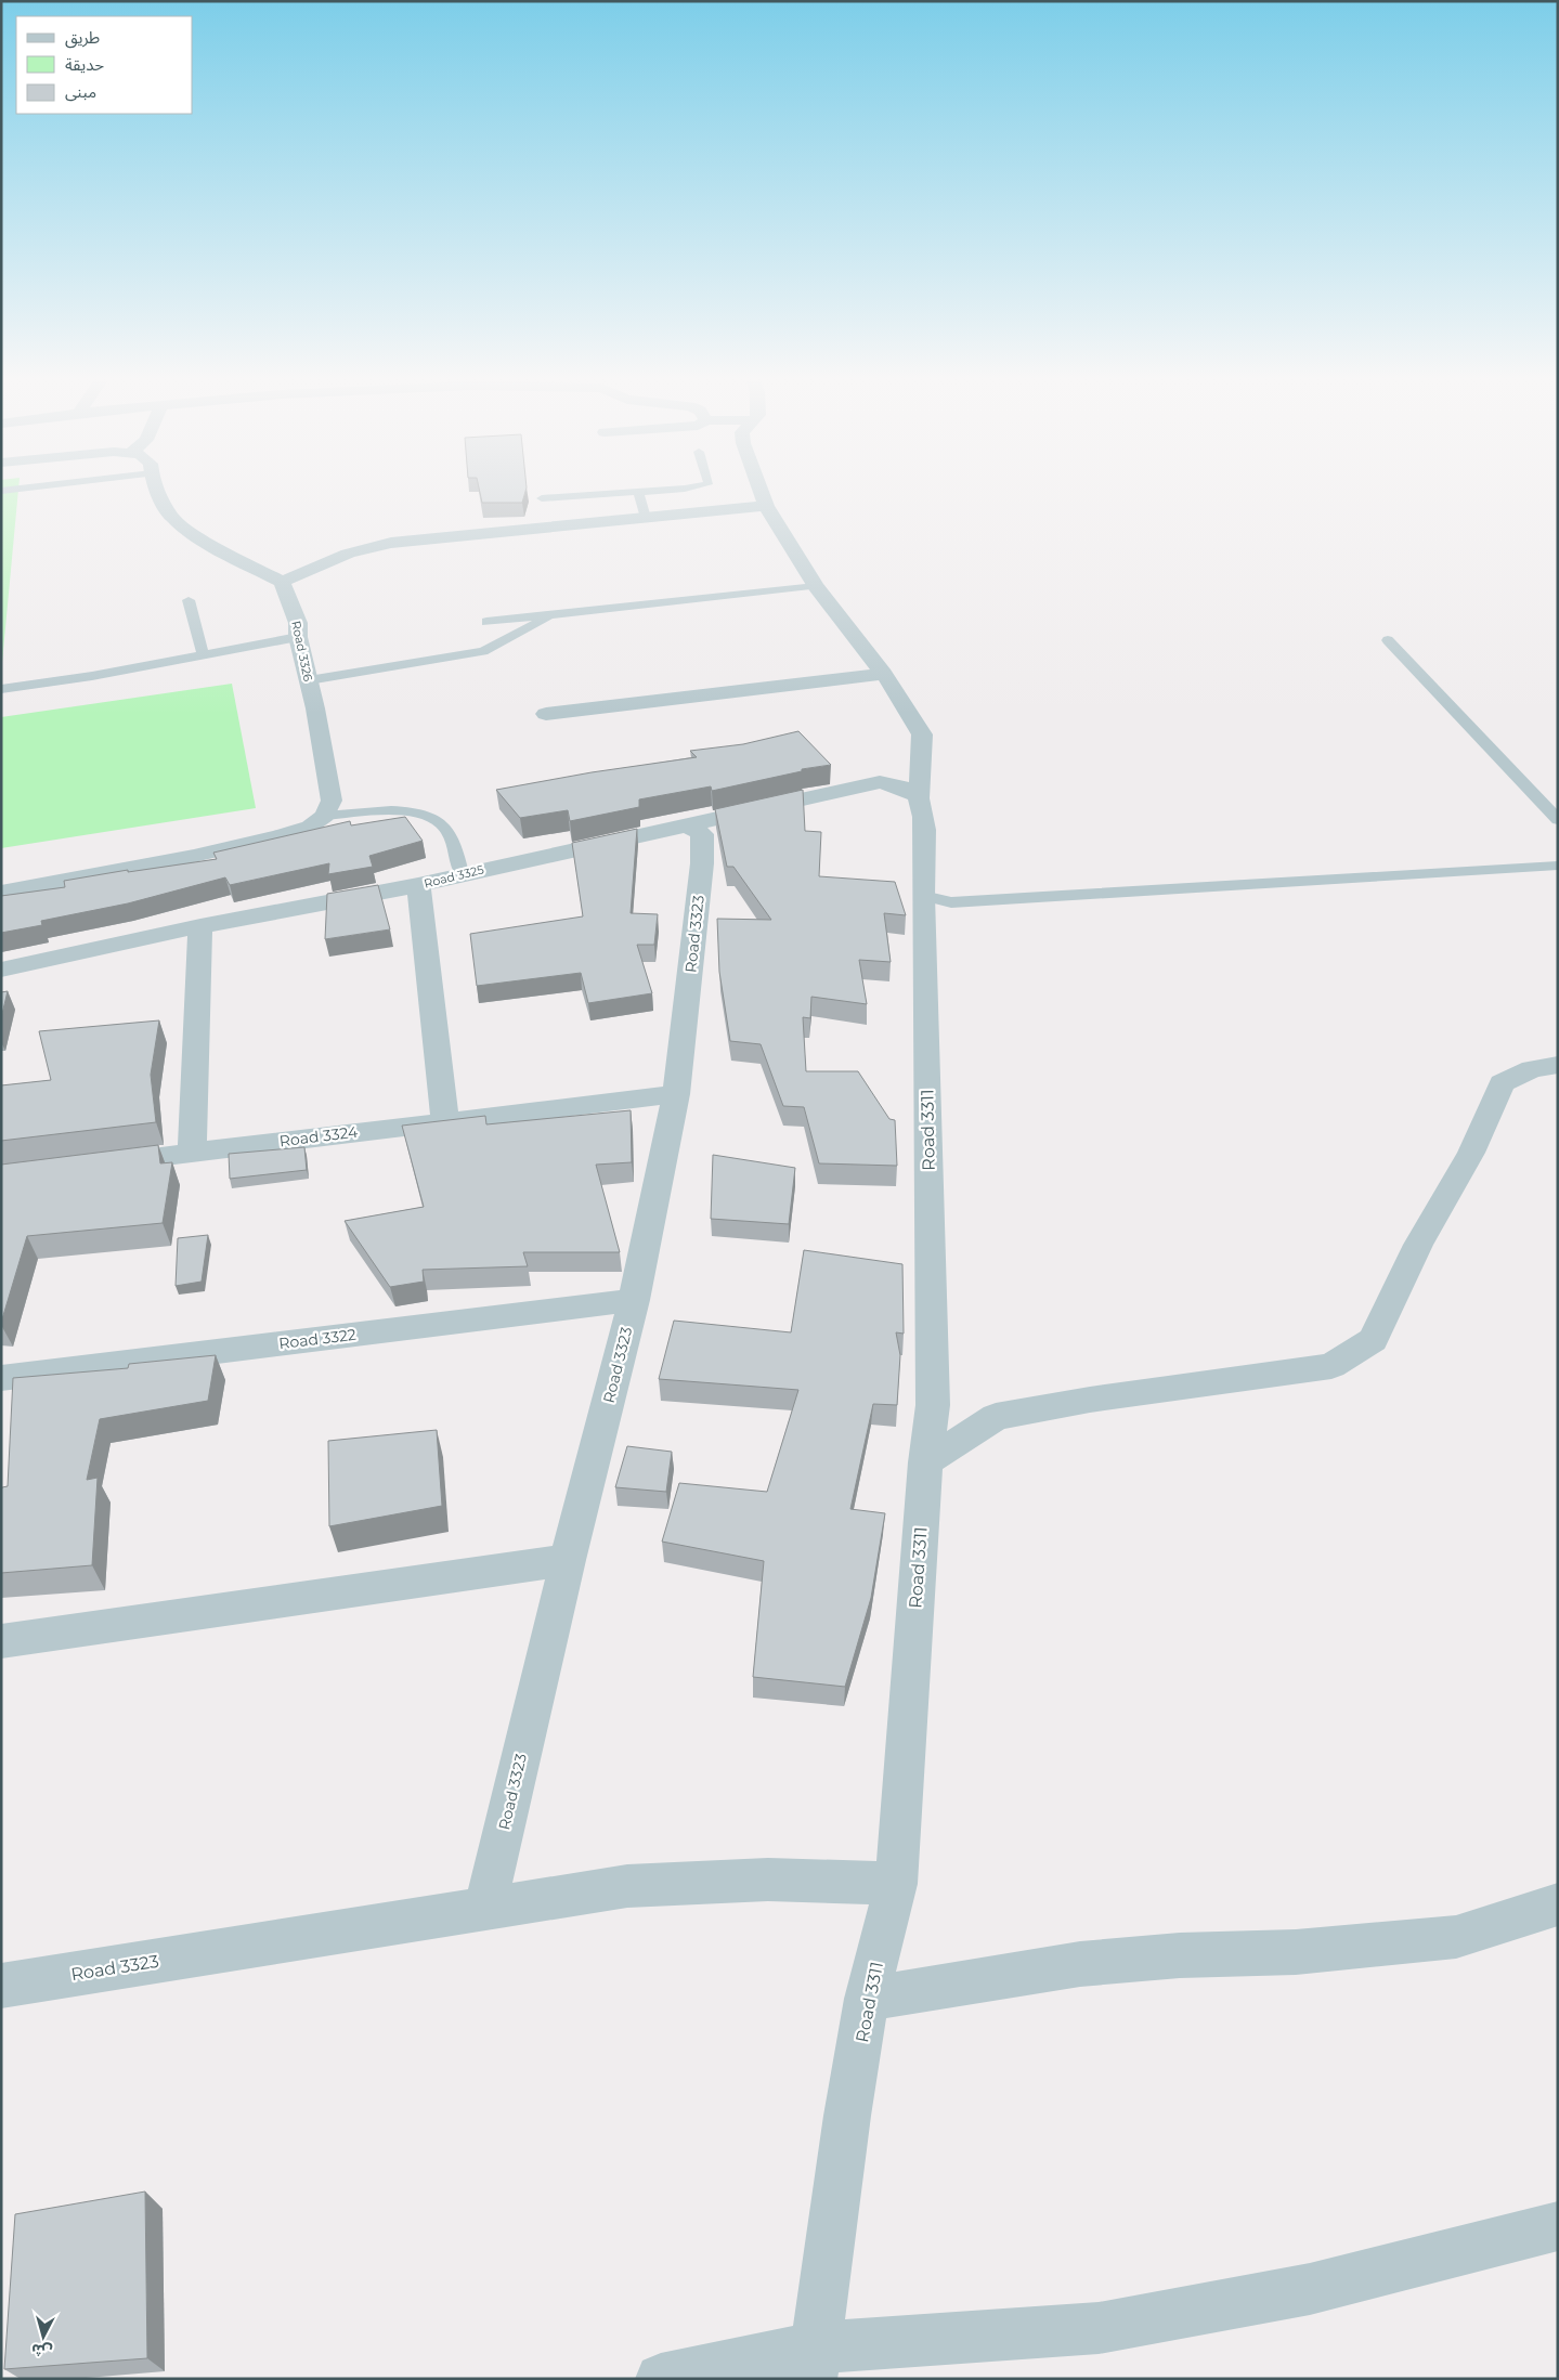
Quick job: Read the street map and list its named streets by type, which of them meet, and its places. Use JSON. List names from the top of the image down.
{
  "streets": {
    "street": [
      "Road 3326",
      "Road 3325",
      "Road 3323",
      "Road 3311",
      "Road 3324",
      "Road 3322"
    ]
  },
  "crossings": [
    ["Road 3325", "Road 3323"],
    ["Road 3325", "Road 3311"],
    ["Road 3323", "Road 3311"],
    ["Road 3323", "Road 3324"],
    ["Road 3323", "Road 3322"]
  ],
  "legend": ["طريق", "حديقة", "مبنى"],
  "north": "bottom"
}
